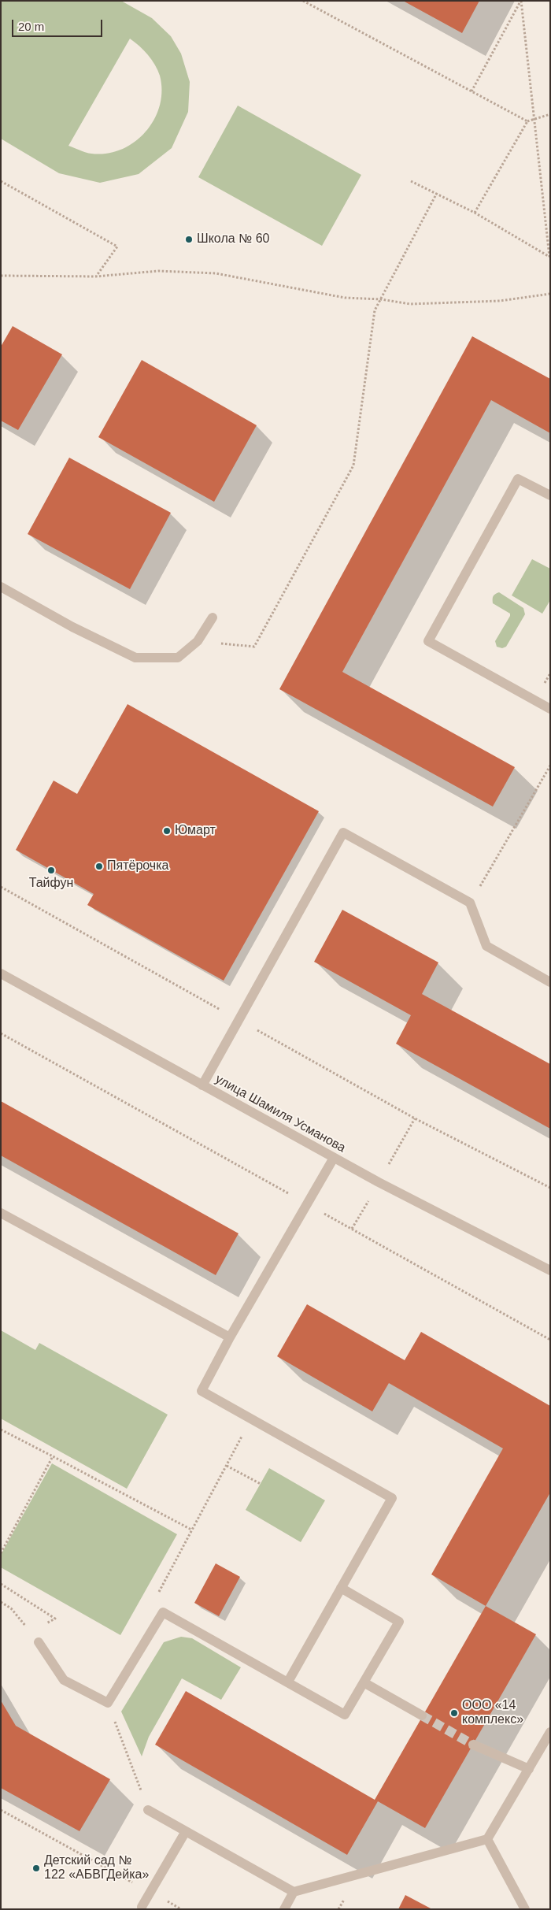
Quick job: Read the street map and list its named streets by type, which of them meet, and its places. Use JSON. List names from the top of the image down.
{
  "streets": {
    "street": ["улица Шамиля Усманова"]
  },
  "places": [
    "Школа № 60",
    "Юмарт",
    "Пятёрочка",
    "Тайфун",
    "ООО «14 комплекс»",
    "Детский сад № 122 «АБВГДейка»"
  ],
  "scale_bar": "20 m"
}
